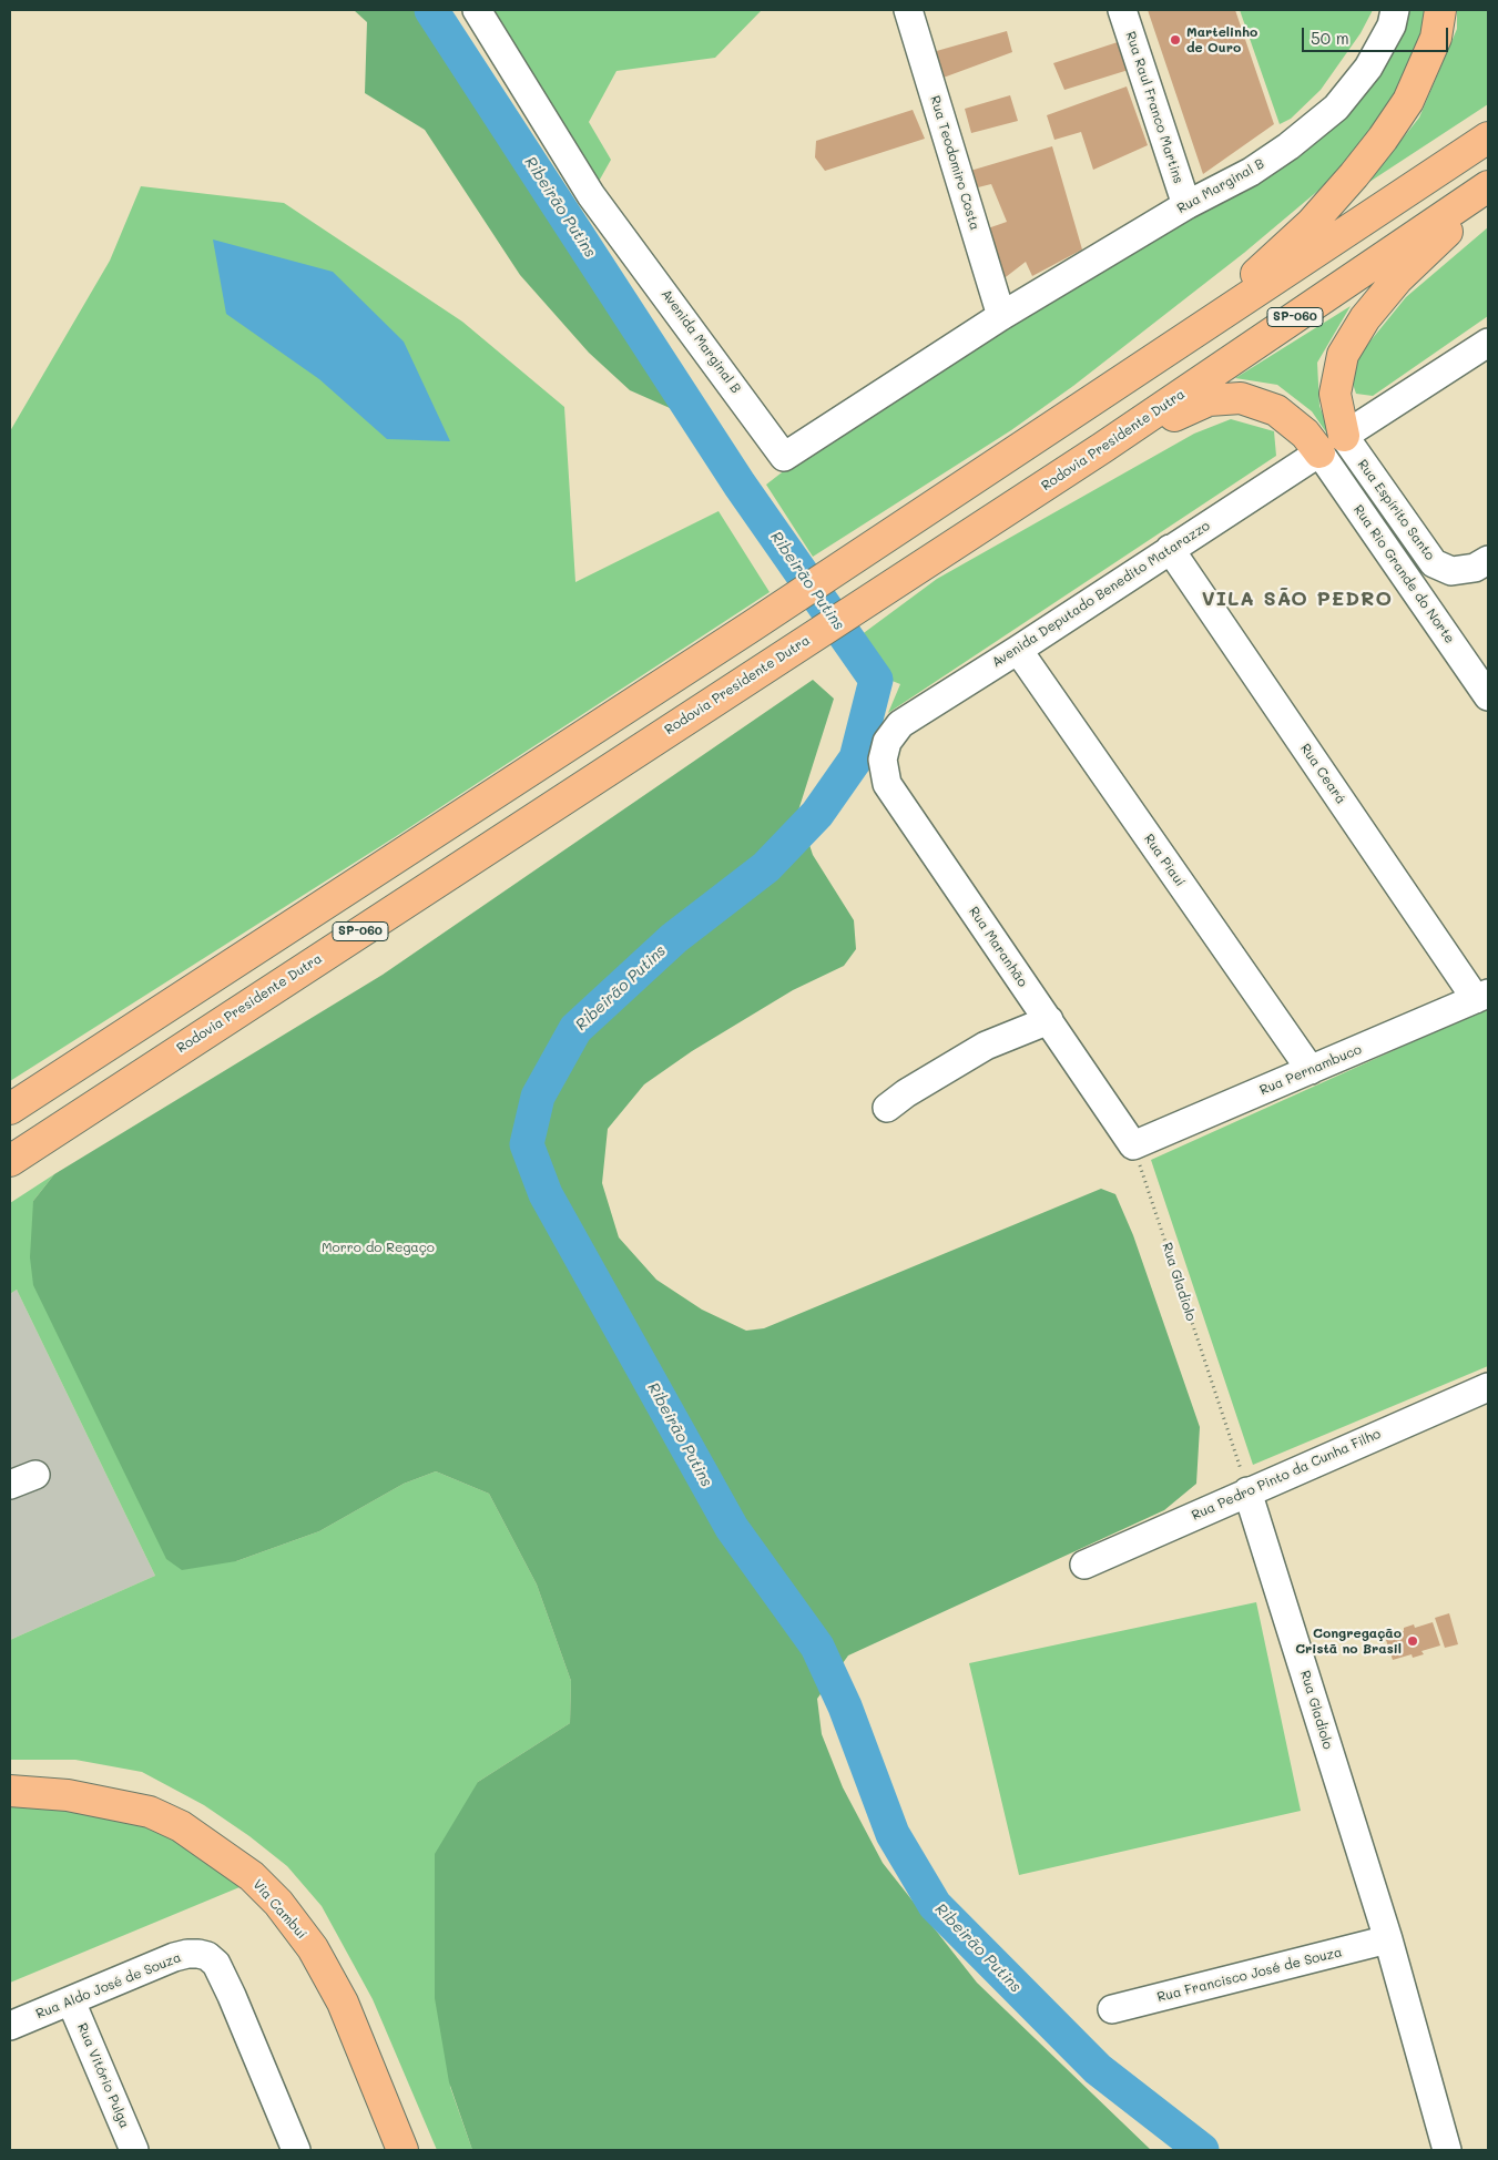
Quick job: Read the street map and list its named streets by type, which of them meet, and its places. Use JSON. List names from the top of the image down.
{
  "streets": {
    "main road": ["SP-060", "Rodovia Presidente Dutra", "Via Cambuí"],
    "street": [
      "Rua Raul Franco Martins",
      "Rua Teodomiro Costa",
      "Rua Marginal B",
      "Avenida Marginal B",
      "Rua Espírito Santo",
      "Rua Rio Grande do Norte",
      "Avenida Deputado Benedito Matarazzo",
      "Rua Ceará",
      "Rua Piauí",
      "Rua Maranhão",
      "Rua Pernambuco",
      "Rua Gladiolo",
      "Rua Pedro Pinto da Cunha Filho",
      "Rua Francisco José de Souza",
      "Rua Aldo José de Souza",
      "Rua Vitório Pulga"
    ]
  },
  "crossings": [
    ["Rua Raul Franco Martins", "Rua Marginal B"],
    ["Rua Teodomiro Costa", "Rua Marginal B"],
    ["Rua Teodomiro Costa", "Avenida Marginal B"],
    ["Rua Marginal B", "Avenida Marginal B"],
    ["Rua Espírito Santo", "Rua Rio Grande do Norte"],
    ["Rua Espírito Santo", "Avenida Deputado Benedito Matarazzo"],
    ["Rua Rio Grande do Norte", "Avenida Deputado Benedito Matarazzo"],
    ["Avenida Deputado Benedito Matarazzo", "Rua Ceará"],
    ["Avenida Deputado Benedito Matarazzo", "Rua Piauí"],
    ["Avenida Deputado Benedito Matarazzo", "Rua Maranhão"],
    ["Rua Ceará", "Rua Pernambuco"],
    ["Rua Piauí", "Rua Pernambuco"],
    ["Rua Maranhão", "Rua Pernambuco"],
    ["Rua Maranhão", "Rua Gladiolo"],
    ["Rua Pernambuco", "Rua Gladiolo"],
    ["Rua Gladiolo", "Rua Pedro Pinto da Cunha Filho"],
    ["Rua Gladiolo", "Rua Francisco José de Souza"],
    ["Rua Aldo José de Souza", "Rua Vitório Pulga"]
  ],
  "districts": ["VILA SÃO PEDRO"],
  "water": ["Ribeirão Putins"],
  "parks": ["Morro do Regaço"],
  "places": ["Martelinho de Ouro", "Congregação Cristã no Brasil"],
  "scale_bar": "50 m"
}
